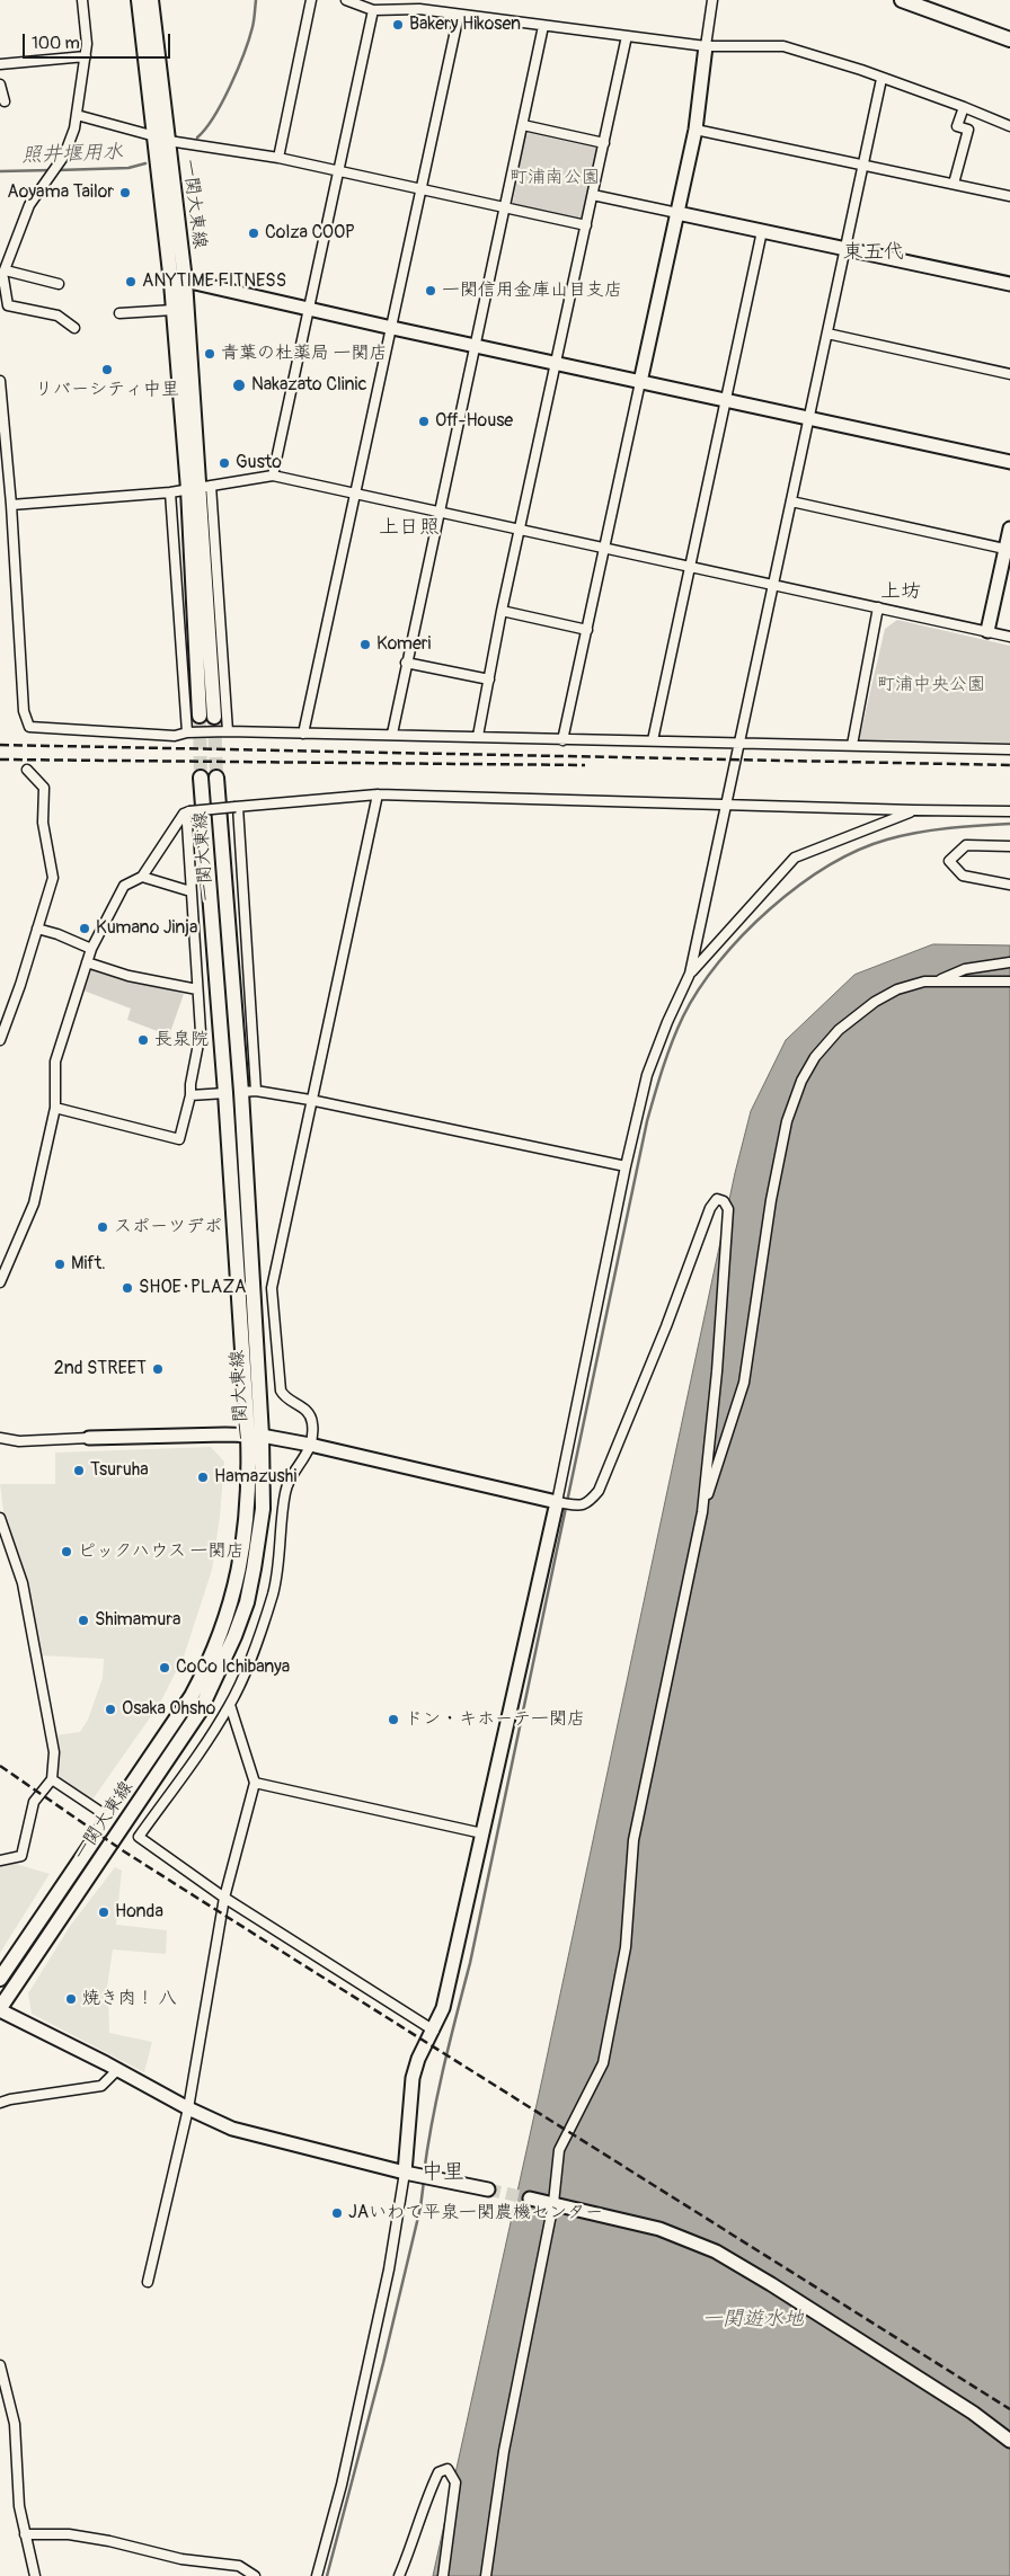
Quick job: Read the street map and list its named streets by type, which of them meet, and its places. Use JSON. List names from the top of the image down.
{
  "streets": {
    "main road": ["一関大東線"]
  },
  "districts": [
    "東五代",
    "上日照",
    "上坊",
    "中里"
  ],
  "water": ["照井堰用水", "一関遊水地"],
  "parks": ["町浦南公園", "町浦中央公園"],
  "places": [
    "Bakery Hikosen",
    "Aoyama Tailor",
    "Colza COOP",
    "ANYTIME FITNESS",
    "一関信用金庫山目支店",
    "青葉の杜薬局 一関店",
    "リバーシティ中里",
    "Nakazato Clinic",
    "Off-House",
    "Gusto",
    "Komeri",
    "Kumano Jinja",
    "長泉院",
    "スポーツデポ",
    "Mift.",
    "SHOE･PLAZA",
    "2nd STREET",
    "Tsuruha",
    "Hamazushi",
    "ピックハウス 一関店",
    "Shimamura",
    "CoCo Ichibanya",
    "Osaka Ohsho",
    "ドン・キホーテ一関店",
    "Honda",
    "焼き肉！ 八",
    "JAいわて平泉一関農機センター"
  ],
  "scale_bar": "100 m"
}
